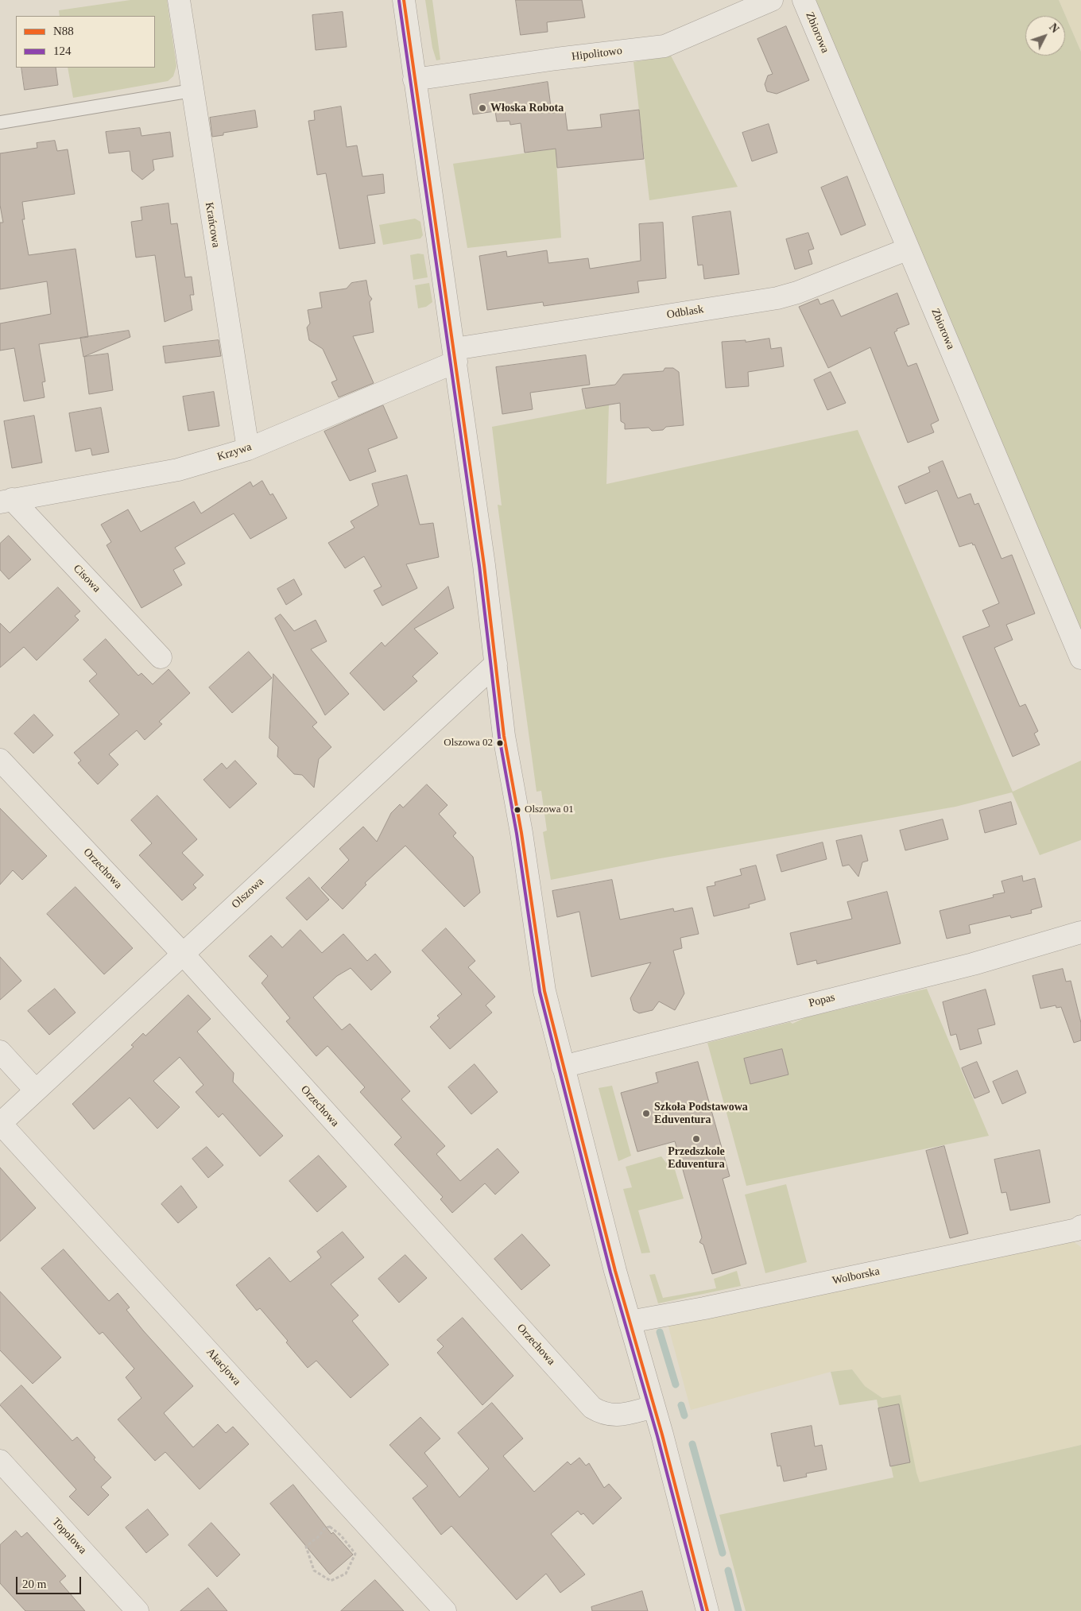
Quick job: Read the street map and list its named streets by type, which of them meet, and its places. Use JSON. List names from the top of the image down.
{
  "streets": {
    "street": [
      "Zbiorowa",
      "Hipolitowo",
      "Krańcowa",
      "Odblask",
      "Krzywa",
      "Cisowa",
      "Orzechowa",
      "Olszowa",
      "Popas",
      "Wolborska",
      "Akacjowa",
      "Topolowa"
    ]
  },
  "crossings": [
    ["Zbiorowa", "Odblask"],
    ["Krańcowa", "Krzywa"],
    ["Odblask", "Krzywa"],
    ["Krzywa", "Cisowa"],
    ["Orzechowa", "Olszowa"],
    ["Olszowa", "Akacjowa"]
  ],
  "places": [
    "Włoska Robota",
    "Olszowa 02",
    "Olszowa 01",
    "Szkoła Podstawowa Eduventura",
    "Przedszkole Eduventura"
  ],
  "lines": ["transit line N88", "transit line 124"],
  "legend": ["N88", "124"],
  "scale_bar": "20 m",
  "north": "top right"
}
